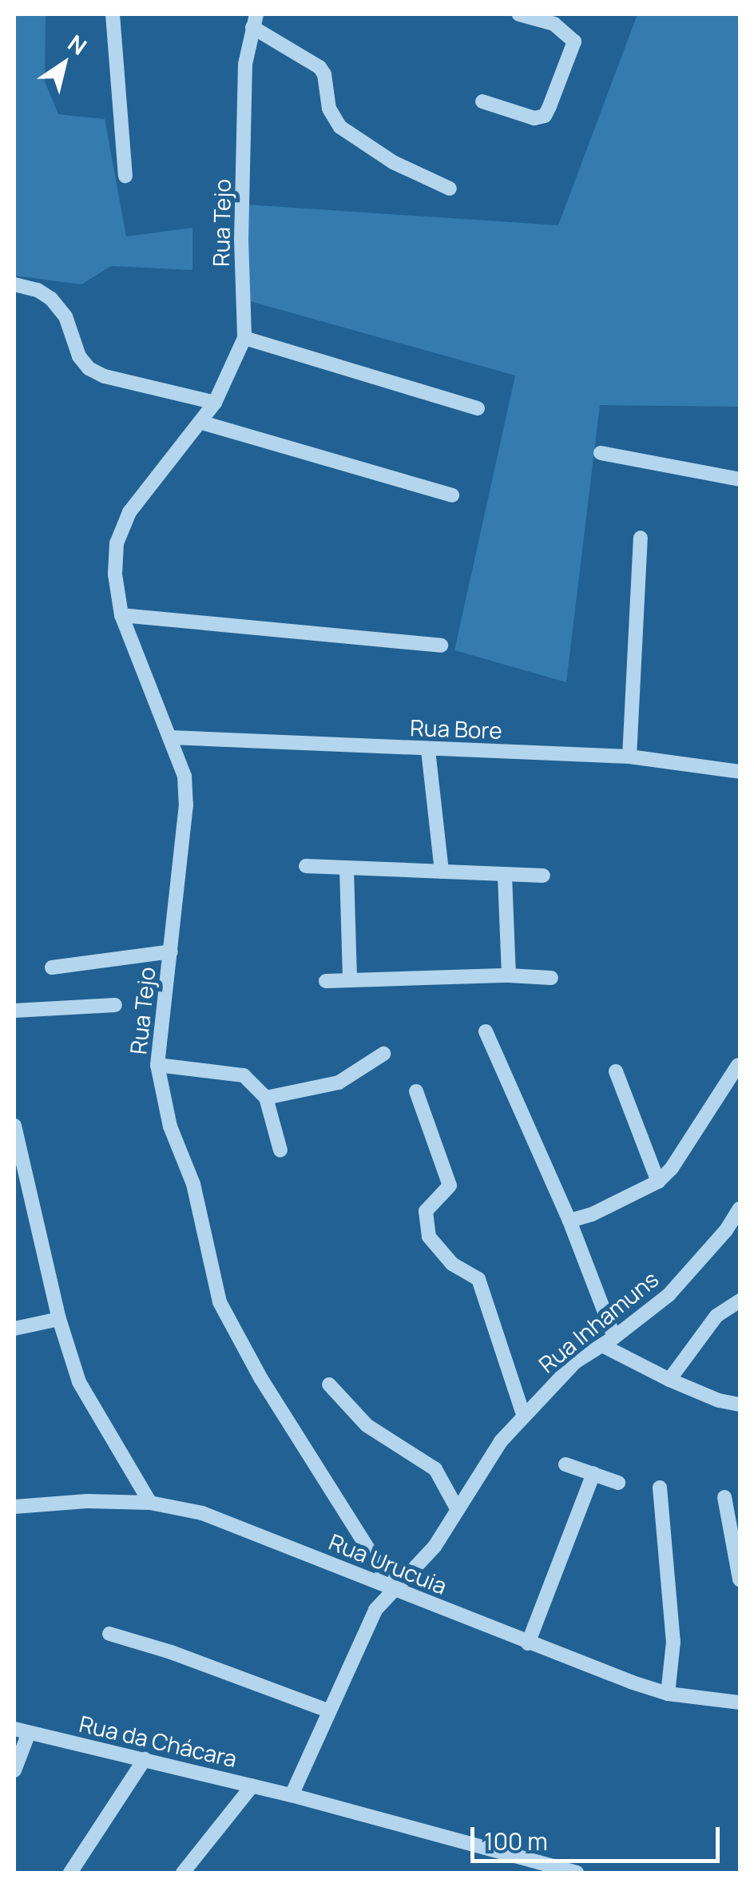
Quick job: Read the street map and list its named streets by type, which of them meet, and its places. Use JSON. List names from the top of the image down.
{
  "streets": {
    "street": [
      "Rua Tejo",
      "Rua Bore",
      "Rua Inhamuns",
      "Rua Urucuia",
      "Rua da Chácara"
    ]
  },
  "crossings": [
    ["Rua Tejo", "Rua Bore"],
    ["Rua Tejo", "Rua Inhamuns"],
    ["Rua Tejo", "Rua Urucuia"],
    ["Rua Inhamuns", "Rua Urucuia"],
    ["Rua Inhamuns", "Rua da Chácara"]
  ],
  "scale_bar": "100 m",
  "north": "top right"
}
